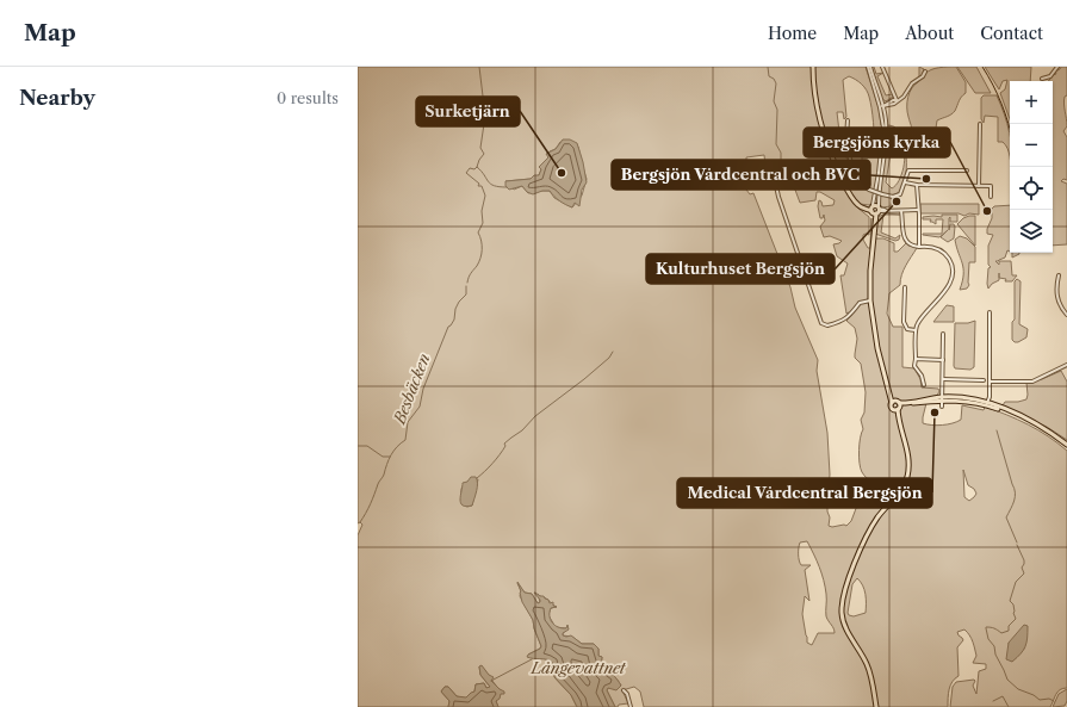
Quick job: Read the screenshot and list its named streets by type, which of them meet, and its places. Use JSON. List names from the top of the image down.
{
  "water": ["Besbäcken", "Långevattnet"],
  "places": [
    "Surketjärn",
    "Bergsjön Vårdcentral och BVC",
    "Kulturhuset Bergsjön",
    "Bergsjöns kyrka",
    "Medical Vårdcentral Bergsjön"
  ],
  "page": {
    "header": "Map",
    "nav": [
      "Home",
      "Map",
      "About",
      "Contact"
    ],
    "heading": ["Nearby", "0 results"],
    "map_buttons": ["+", "−"]
  }
}
